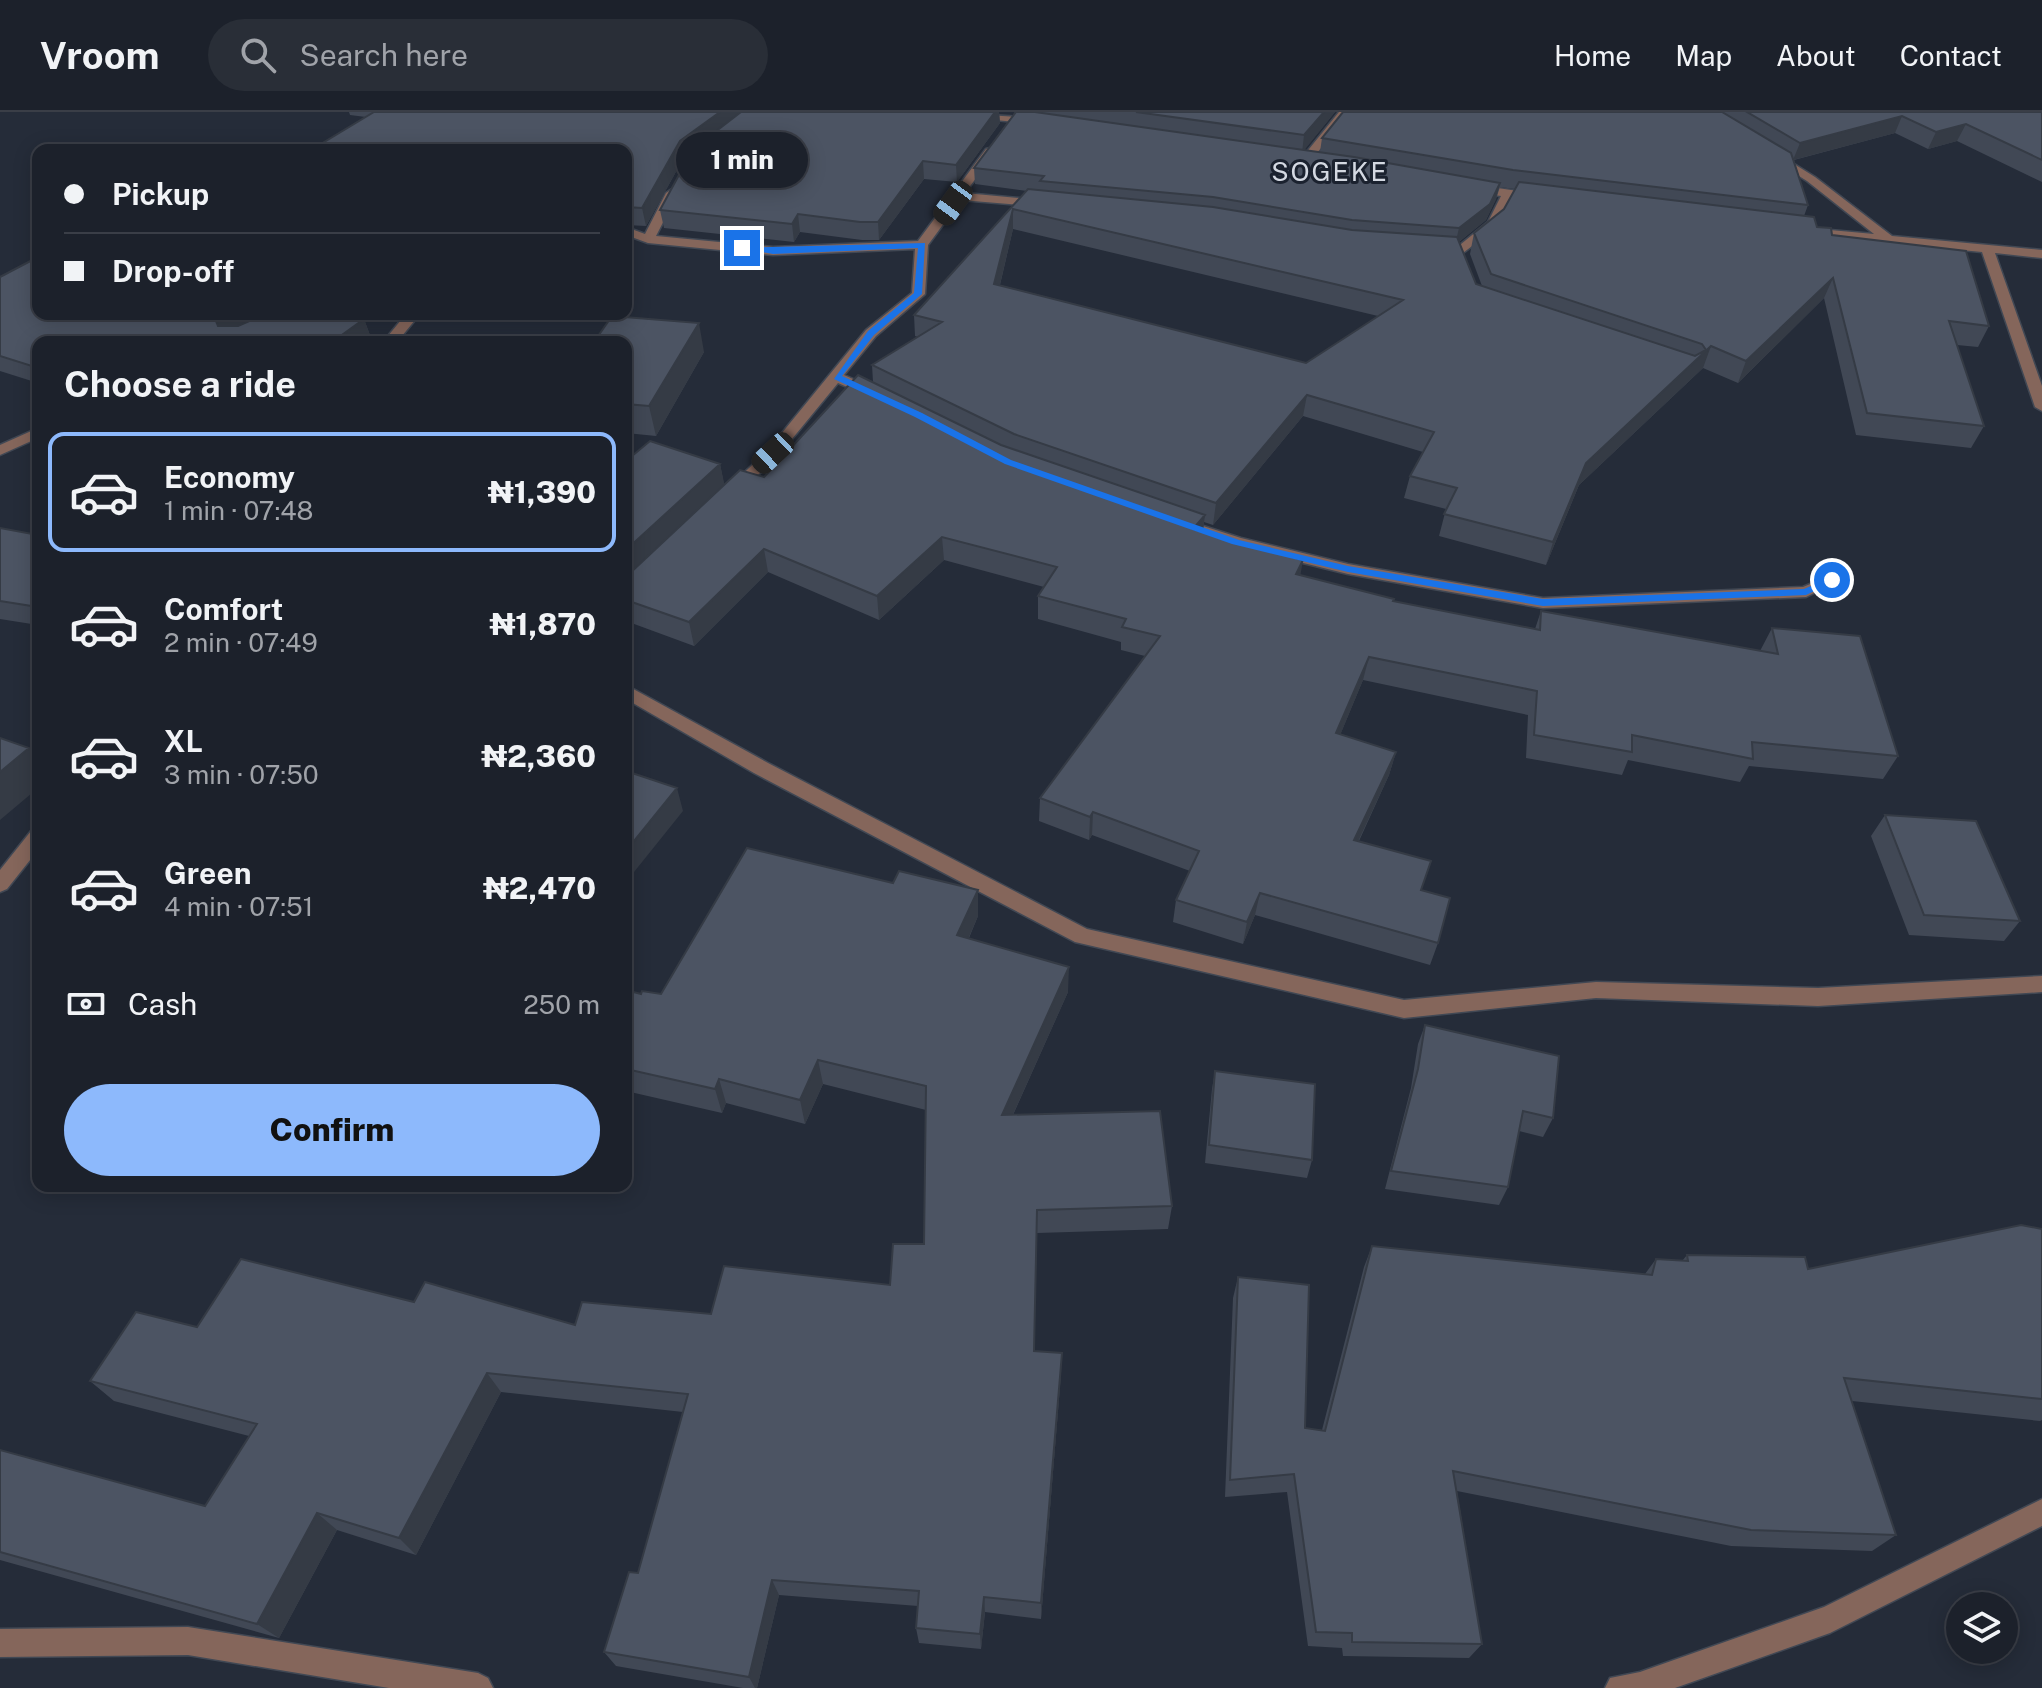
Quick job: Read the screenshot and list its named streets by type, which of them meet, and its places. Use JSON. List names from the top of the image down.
{
  "districts": ["SOGEKE"],
  "page": {
    "header": "Vroom",
    "search": "Search here",
    "nav": [
      "Home",
      "Map",
      "About",
      "Contact"
    ],
    "bubble": "1 min",
    "banner": ["Pickup", "Drop-off"],
    "heading": "Choose a ride",
    "list": [
      {
        "name": "Economy",
        "note": "1 min · 07:48",
        "value": "₦1,390"
      },
      {
        "name": "Comfort",
        "note": "2 min · 07:49",
        "value": "₦1,870"
      },
      {
        "name": "XL",
        "note": "3 min · 07:50",
        "value": "₦2,360"
      },
      {
        "name": "Green",
        "note": "4 min · 07:51",
        "value": "₦2,470"
      }
    ],
    "pay": ["Cash", "250 m"],
    "buttons": "Confirm"
  }
}
